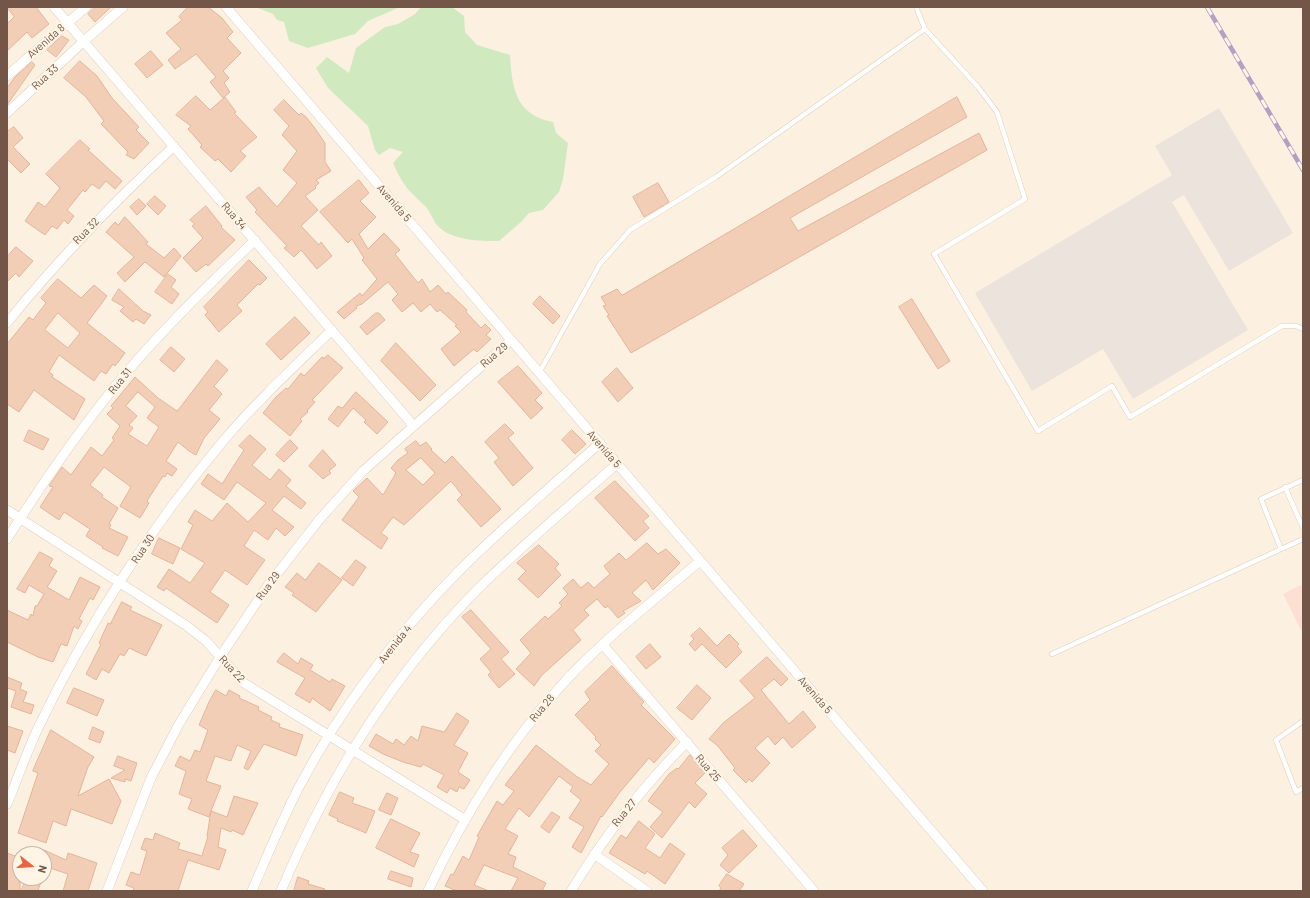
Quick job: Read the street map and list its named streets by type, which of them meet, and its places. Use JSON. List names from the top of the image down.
{
  "streets": {
    "street": [
      "Avenida 8",
      "Rua 33",
      "Avenida 5",
      "Rua 34",
      "Rua 32",
      "Rua 29",
      "Rua 31",
      "Rua 30",
      "Avenida 4",
      "Rua 22",
      "Rua 28",
      "Rua 25",
      "Rua 27"
    ]
  },
  "crossings": [
    ["Avenida 8", "Rua 34"],
    ["Rua 33", "Rua 34"],
    ["Avenida 5", "Rua 29"],
    ["Avenida 5", "Avenida 4"],
    ["Avenida 5", "Rua 28"],
    ["Rua 34", "Rua 32"],
    ["Rua 34", "Rua 29"],
    ["Rua 34", "Rua 31"],
    ["Rua 34", "Rua 30"],
    ["Rua 29", "Rua 22"],
    ["Rua 31", "Rua 22"],
    ["Rua 30", "Rua 22"],
    ["Avenida 4", "Rua 22"],
    ["Rua 22", "Rua 28"],
    ["Rua 28", "Rua 25"],
    ["Rua 25", "Rua 27"]
  ],
  "north": "right"
}
